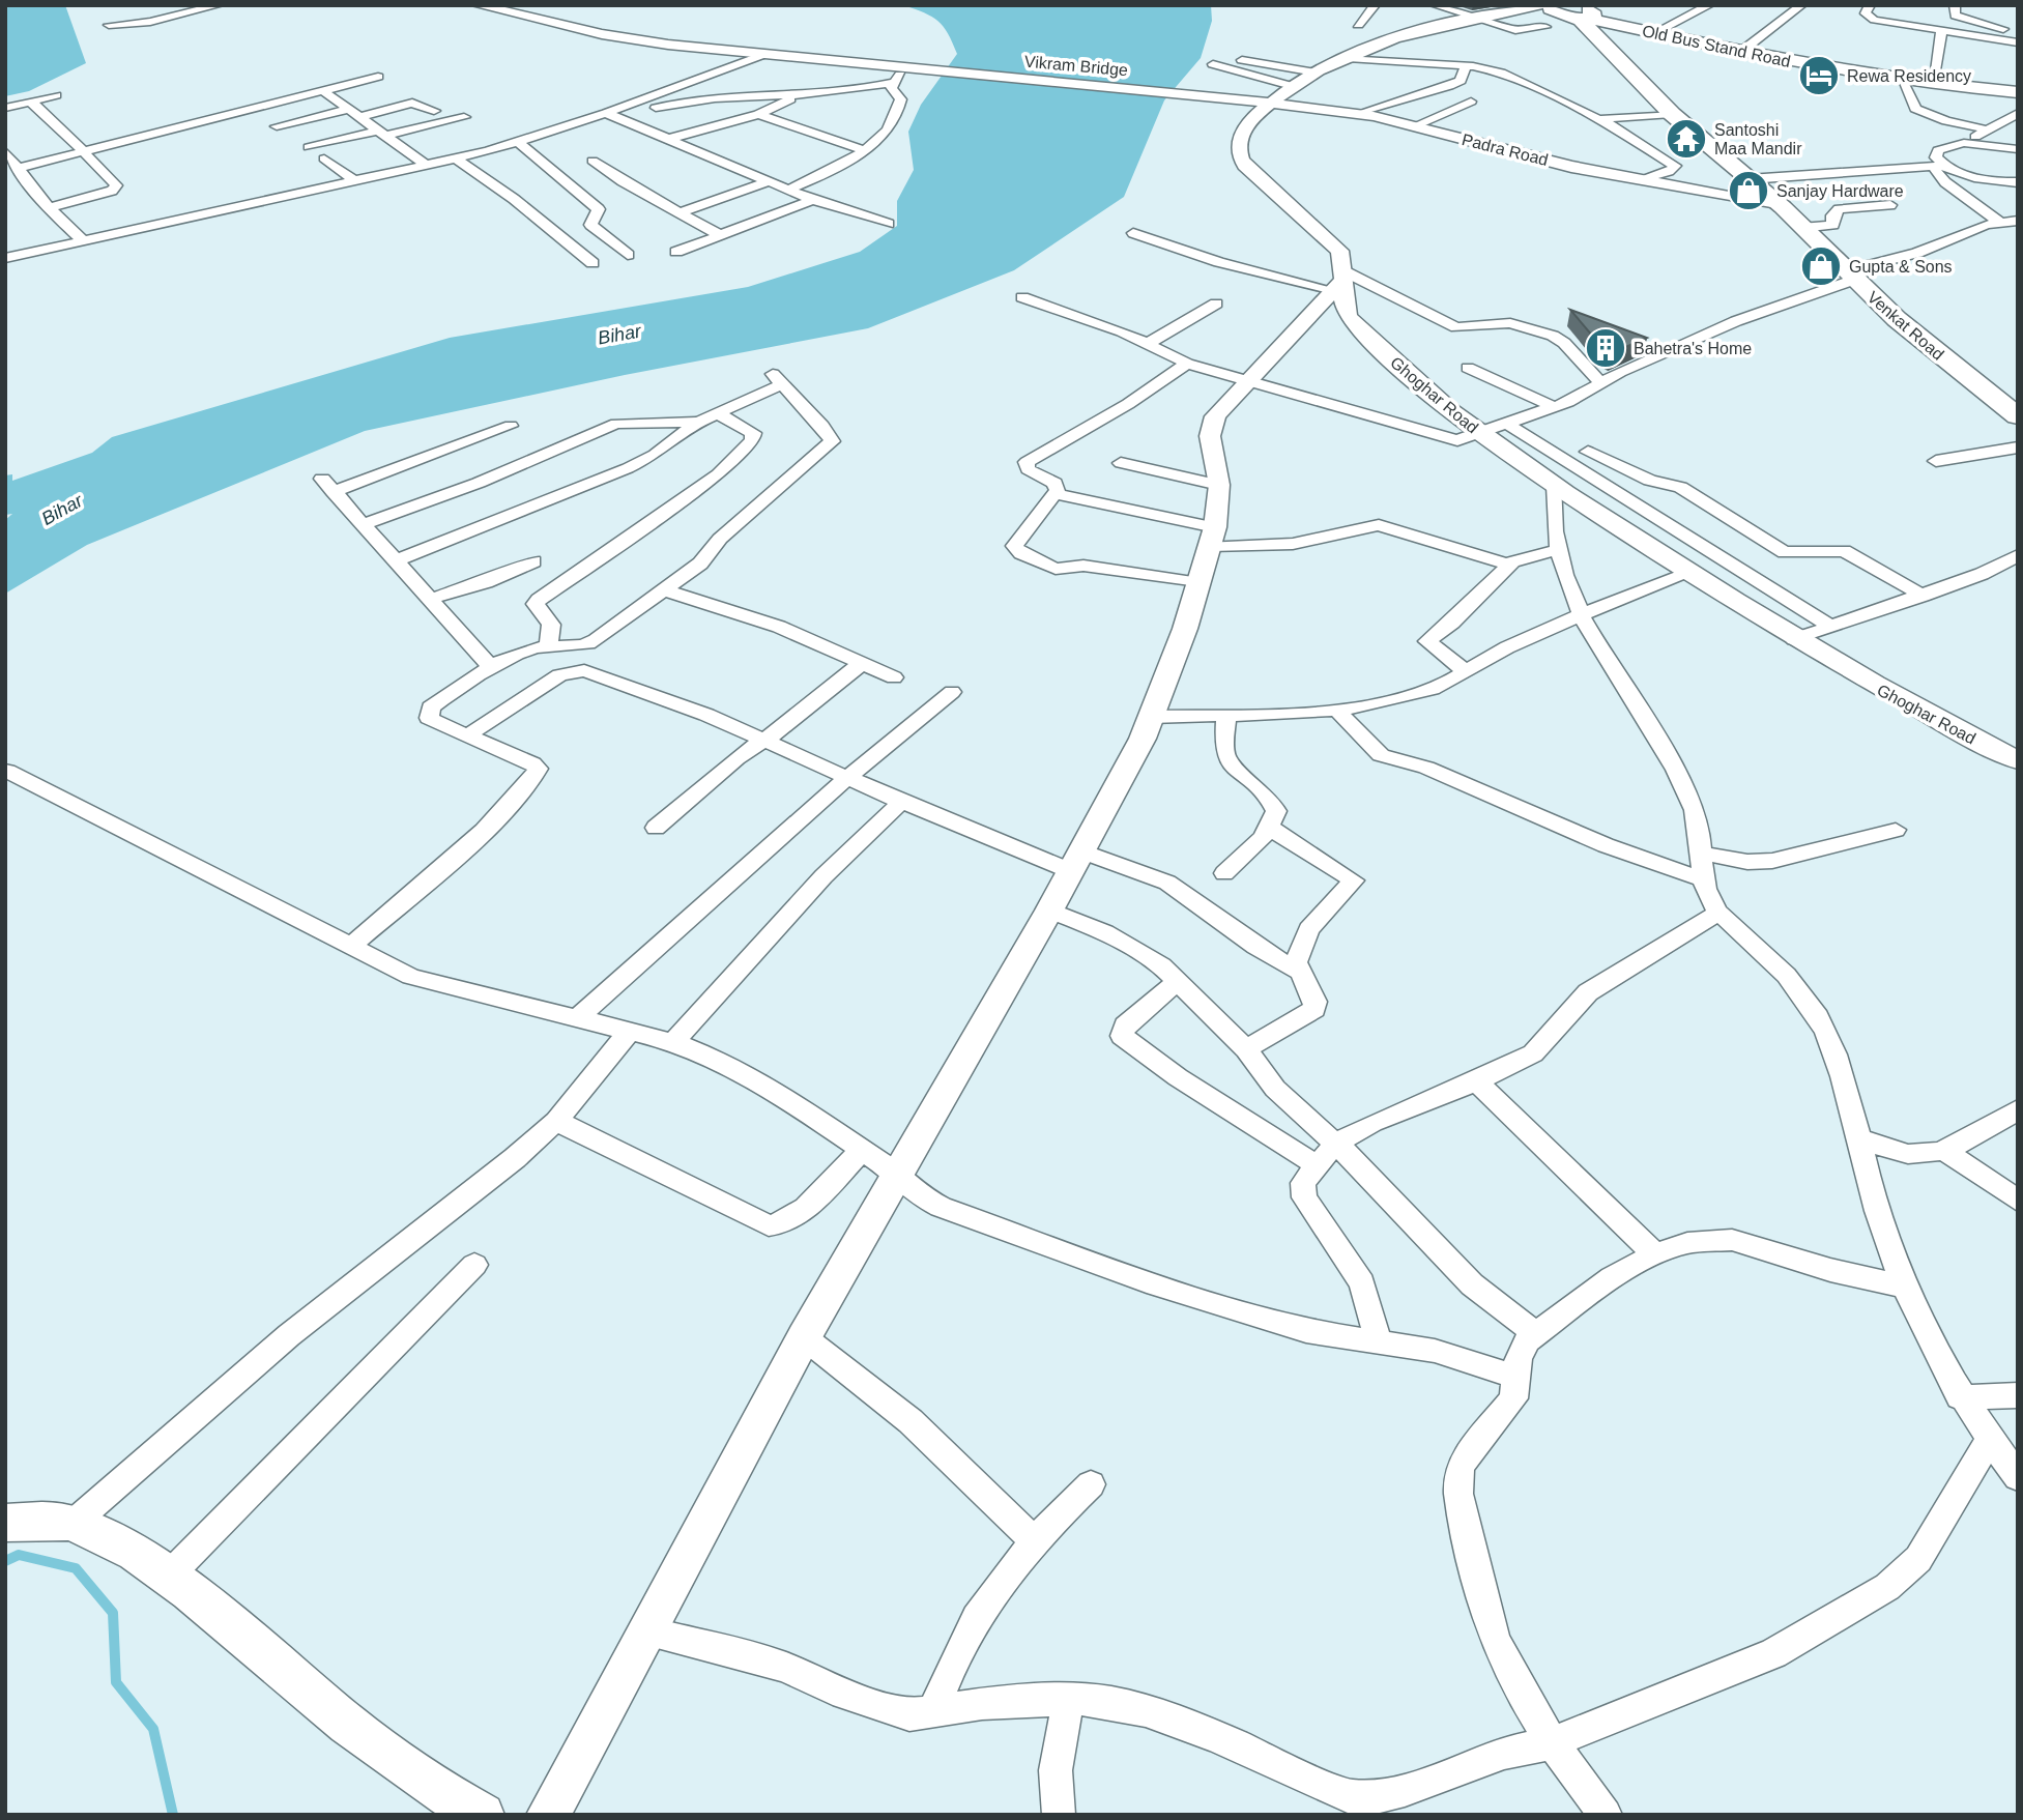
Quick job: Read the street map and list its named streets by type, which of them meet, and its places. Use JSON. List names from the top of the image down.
{
  "streets": {
    "main road": ["Old Bus Stand Road", "Venkat Road"],
    "street": ["Vikram Bridge", "Padra Road", "Ghoghar Road"]
  },
  "crossings": [
    ["Old Bus Stand Road", "Venkat Road"],
    ["Vikram Bridge", "Padra Road"],
    ["Padra Road", "Venkat Road"],
    ["Padra Road", "Ghoghar Road"],
    ["Venkat Road", "Ghoghar Road"]
  ],
  "water": ["Bihar"],
  "places": {
    "hotel": ["Rewa Residency"],
    "temple": ["Santoshi Maa Mandir"],
    "shop": ["Sanjay Hardware", "Gupta & Sons"],
    "building": ["Bahetra's Home"]
  }
}
